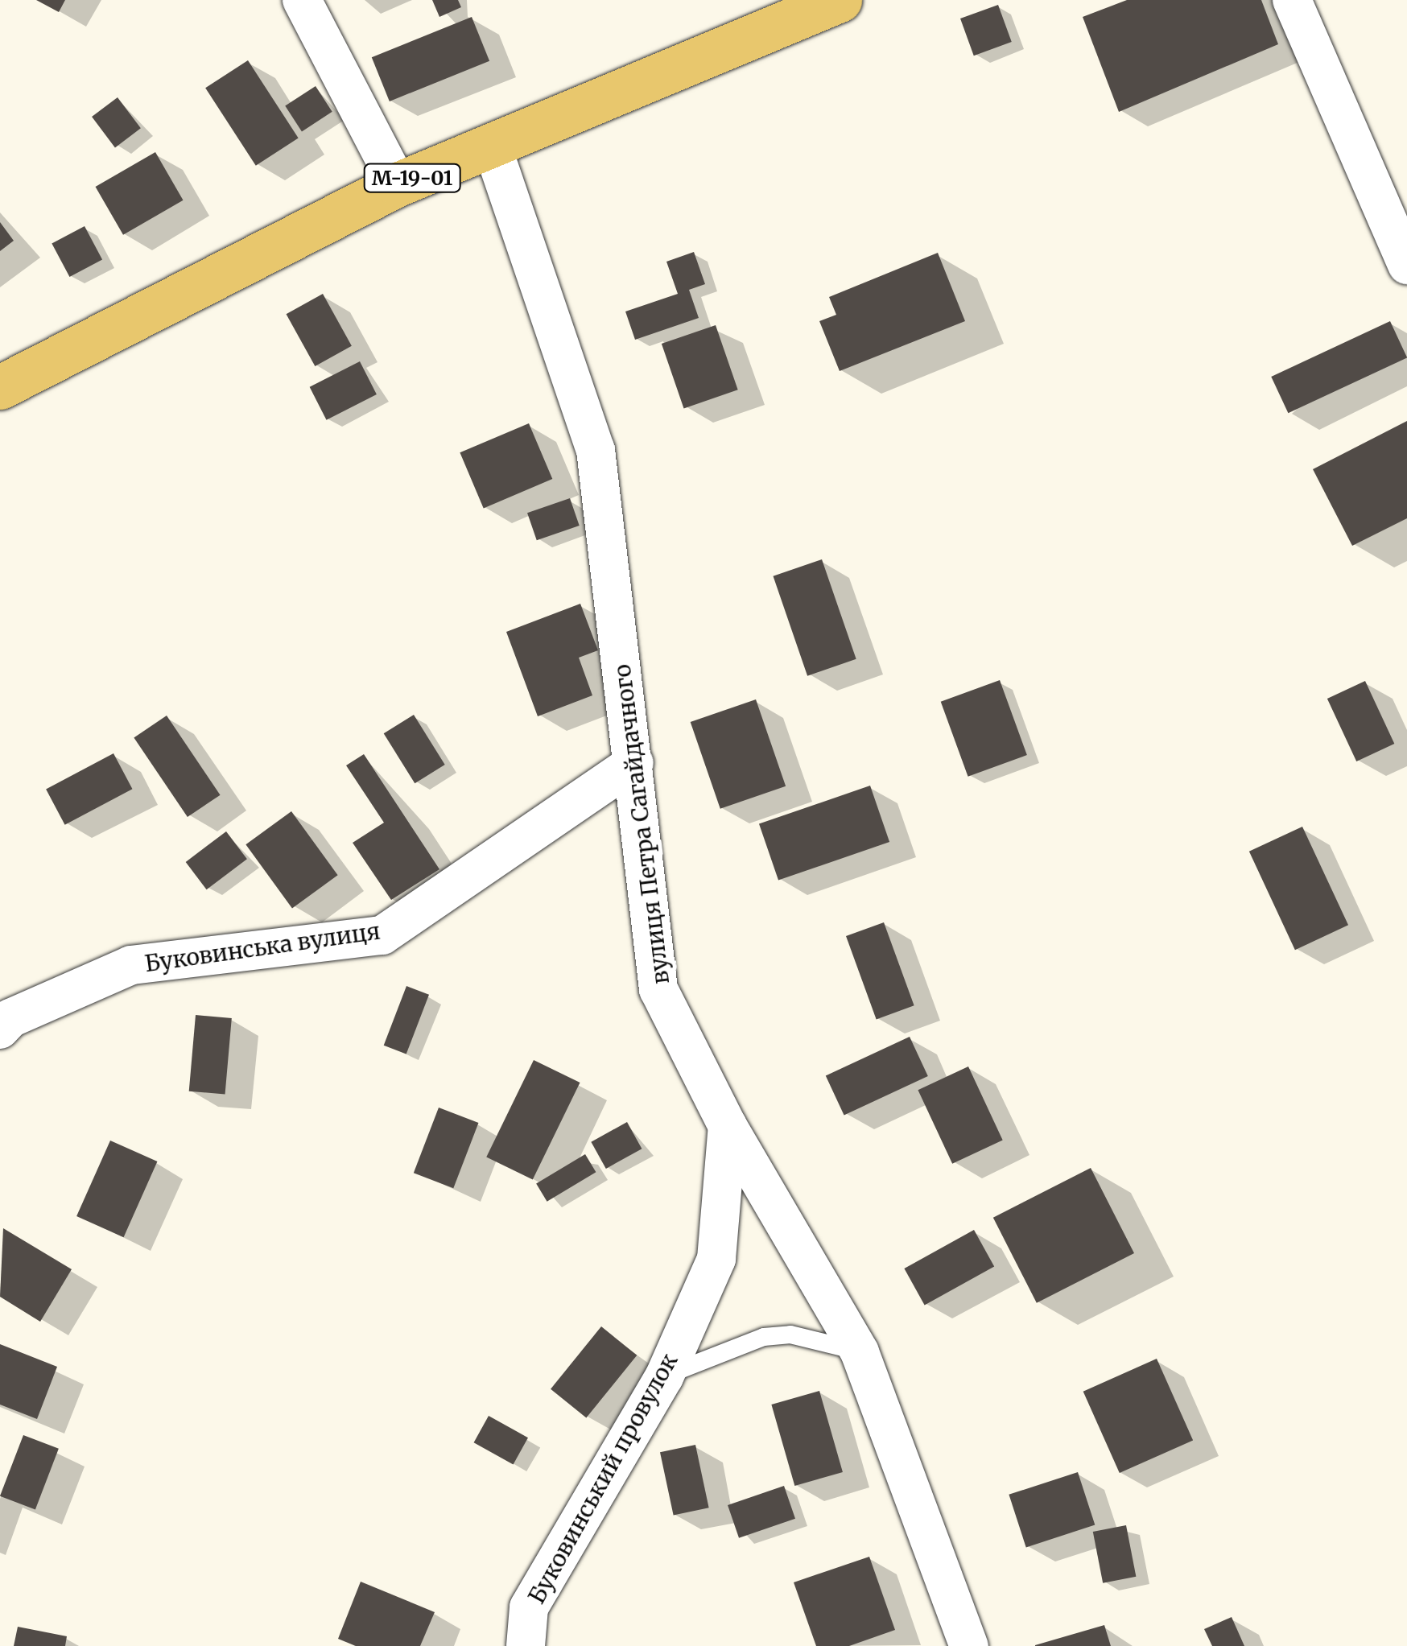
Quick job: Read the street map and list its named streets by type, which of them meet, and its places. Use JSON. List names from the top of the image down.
{
  "streets": {
    "main road": ["М-19-01"],
    "street": ["вулиця Петра Сагайдачного", "Буковинська вулиця", "Буковинський провулок"]
  },
  "crossings": [
    ["М-19-01", "вулиця Петра Сагайдачного"],
    ["вулиця Петра Сагайдачного", "Буковинська вулиця"],
    ["вулиця Петра Сагайдачного", "Буковинський провулок"]
  ]
}
